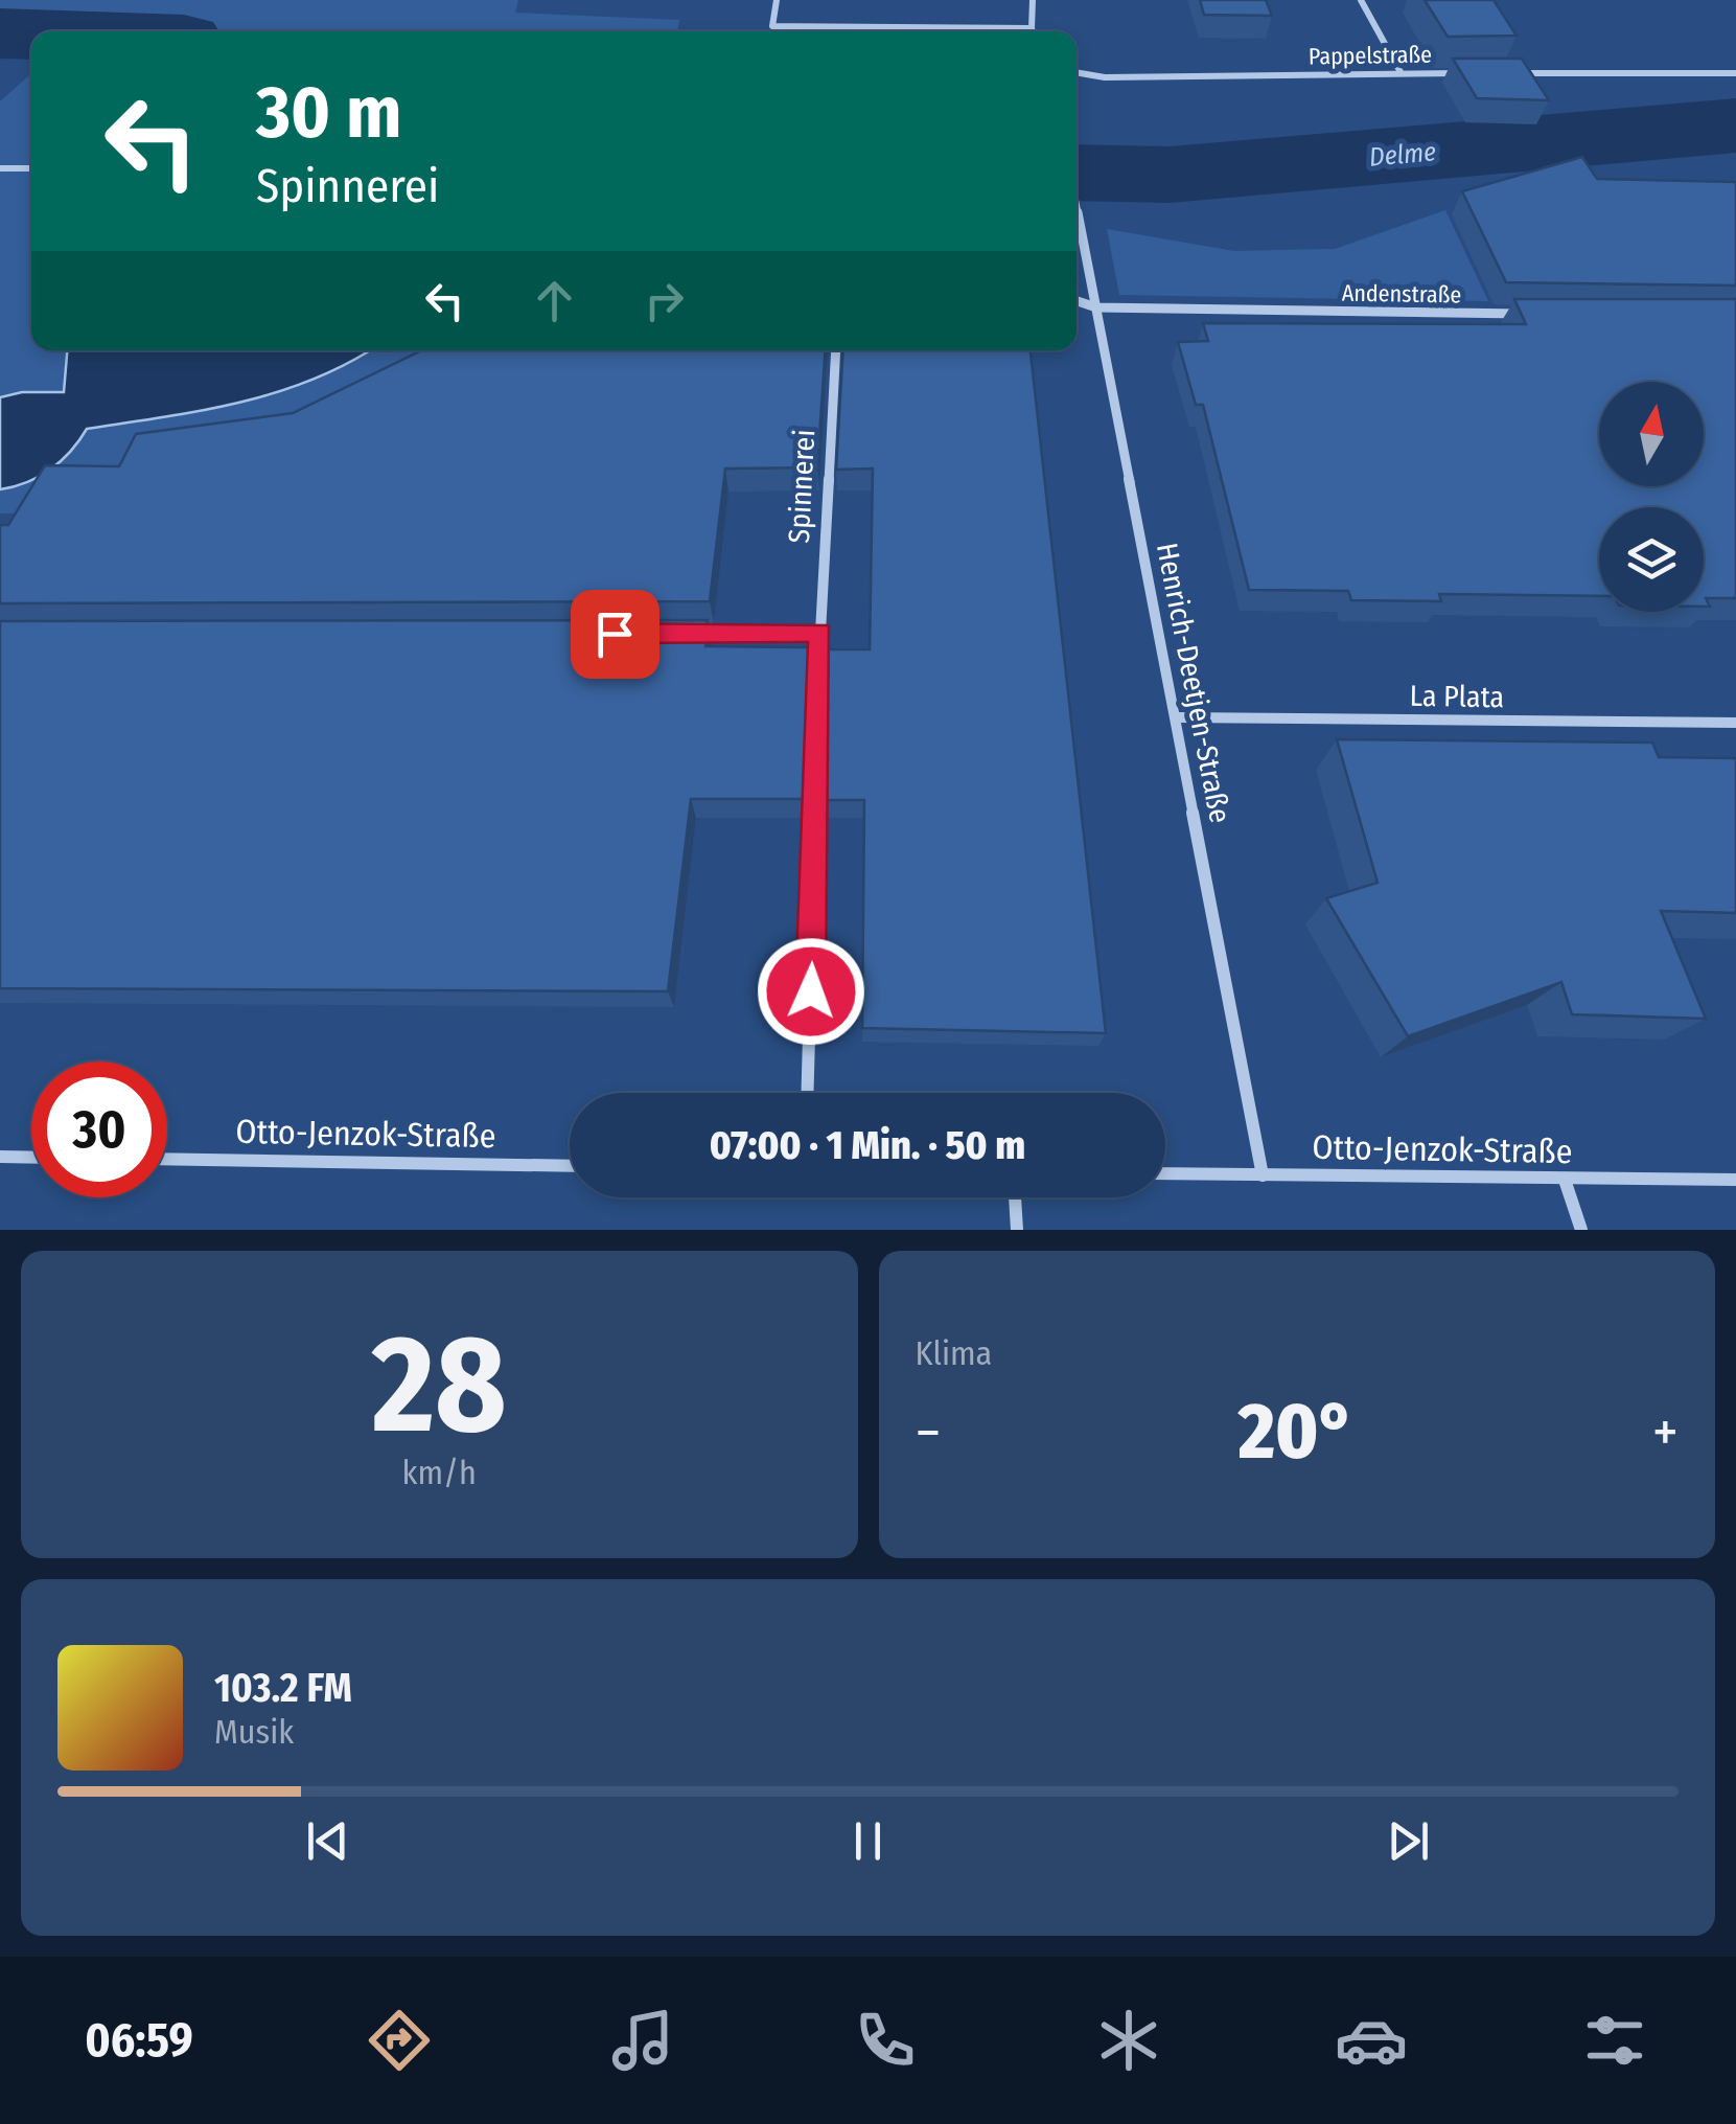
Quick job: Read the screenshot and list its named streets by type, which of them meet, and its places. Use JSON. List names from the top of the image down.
{
  "streets": {
    "street": [
      "Pappelstraße",
      "Andenstraße",
      "Spinnerei",
      "Henrich-Deetjen-Straße",
      "La Plata",
      "Otto-Jenzok-Straße"
    ]
  },
  "crossings": [
    ["Andenstraße", "Henrich-Deetjen-Straße"],
    ["Henrich-Deetjen-Straße", "La Plata"],
    ["Henrich-Deetjen-Straße", "Otto-Jenzok-Straße"]
  ],
  "water": ["Delme"],
  "north": "top",
  "page": {
    "turn": ["30 m", "Spinnerei"],
    "limit": "30",
    "trip": "07:00 · 1 Min. · 50 m",
    "tile": [
      ["28", "km/h"],
      "Klima"
    ],
    "heat": ["−", "20°", "+"],
    "song": ["103.2 FM", "Musik"],
    "tabs": "06:59"
  }
}
